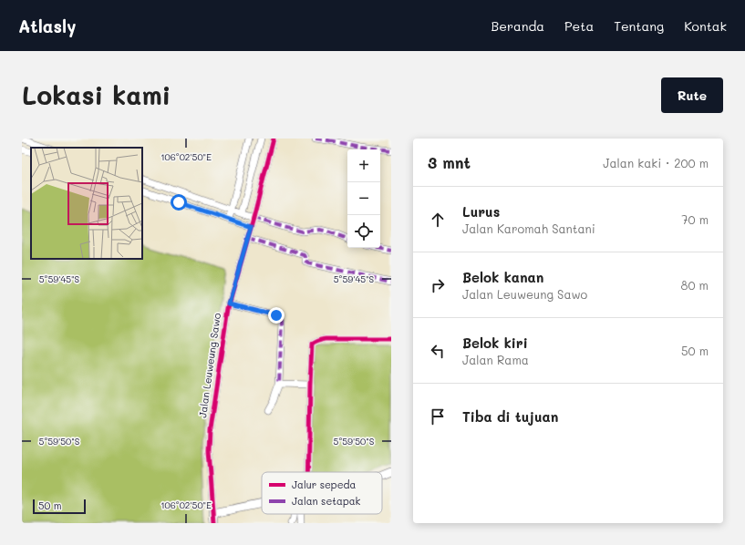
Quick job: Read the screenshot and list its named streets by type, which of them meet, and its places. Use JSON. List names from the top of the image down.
{
  "streets": {
    "street": ["Jalan Leuweung Sawo"]
  },
  "legend": ["Jalur sepeda", "Jalan setapak"],
  "scale_bar": "50 m",
  "page": {
    "header": "Atlasly",
    "nav": [
      "Beranda",
      "Peta",
      "Tentang",
      "Kontak"
    ],
    "buttons": "Rute",
    "title": "Lokasi kami",
    "heading": ["3 mnt", "Jalan kaki · 200 m"],
    "map_buttons": ["+", "−"],
    "list": [
      ["Lurus", "Jalan Karomah Santani", "70 m"],
      ["Belok kanan", "Jalan Leuweung Sawo", "80 m"],
      ["Belok kiri", "Jalan Rama", "50 m"],
      "Tiba di tujuan"
    ],
    "scale": "50 m"
  },
  "coordinates": ["106°02'50\"E", "5°59'45\"S", "5°59'50\"S"]
}
